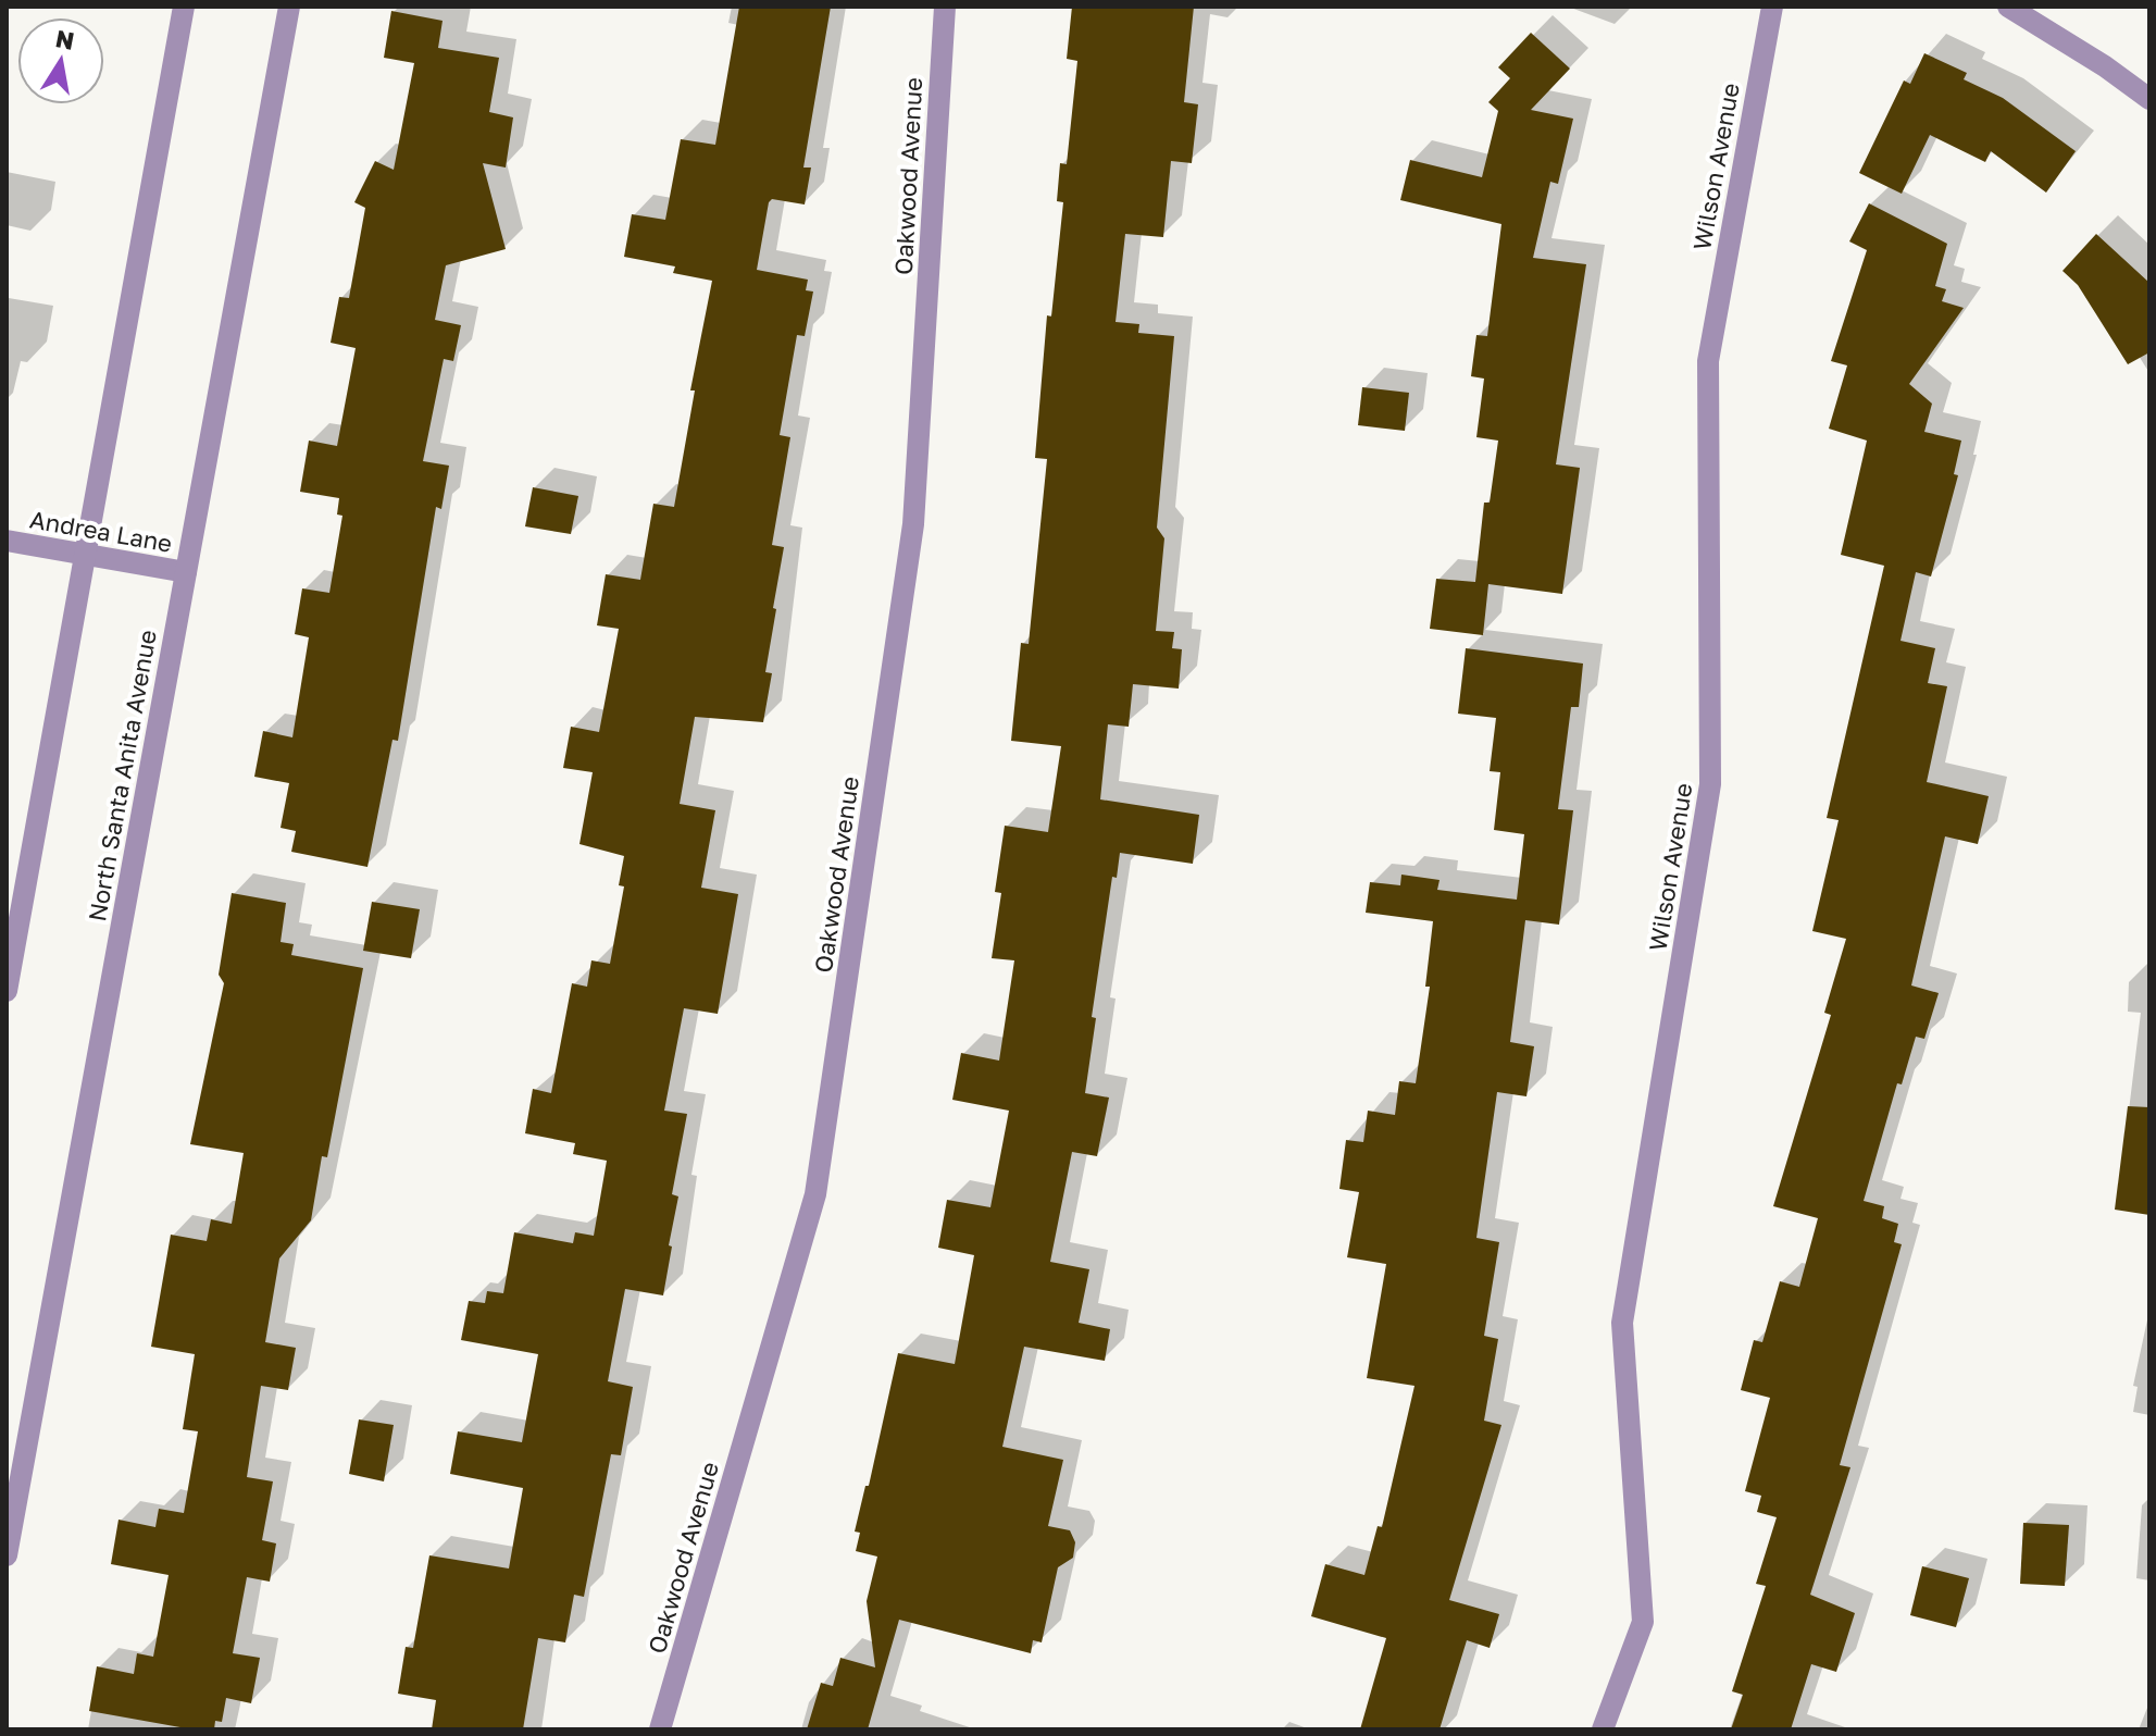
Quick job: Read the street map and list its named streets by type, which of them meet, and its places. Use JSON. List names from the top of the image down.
{
  "streets": {
    "street": [
      "Wilson Avenue",
      "Oakwood Avenue",
      "Andrea Lane",
      "North Santa Anita Avenue"
    ]
  },
  "crossings": [
    ["Andrea Lane", "North Santa Anita Avenue"]
  ],
  "north": "top"
}
